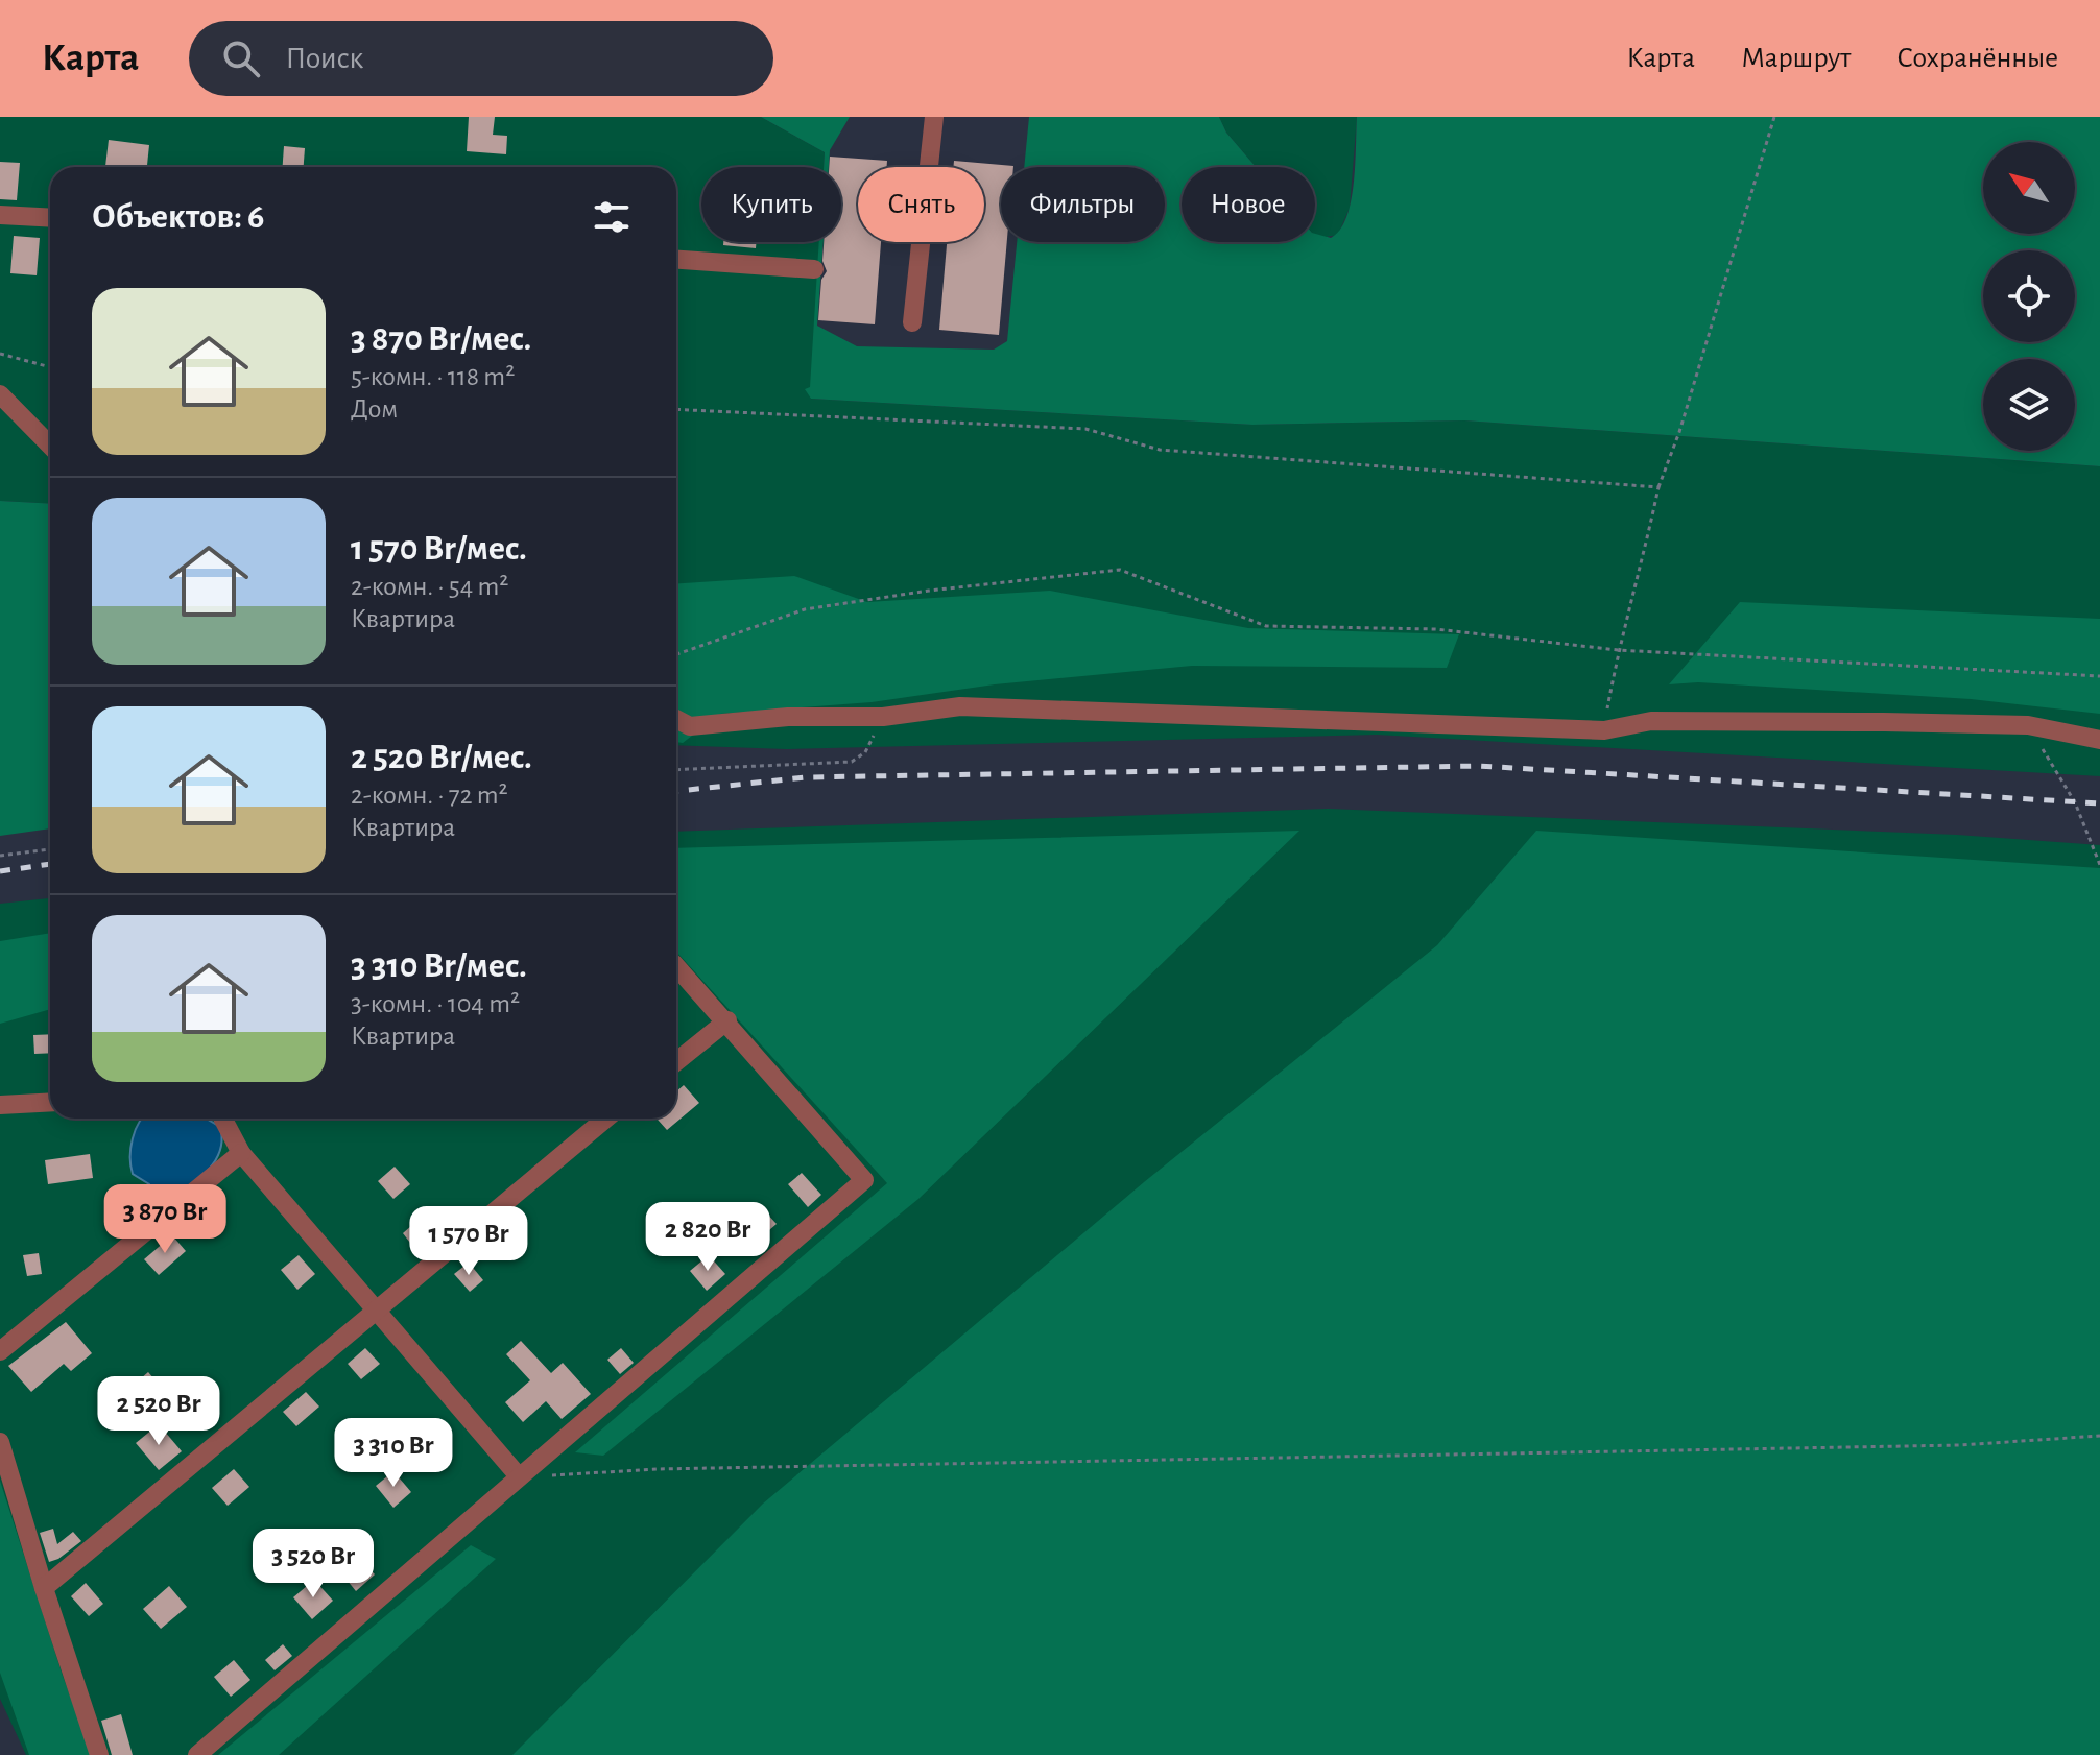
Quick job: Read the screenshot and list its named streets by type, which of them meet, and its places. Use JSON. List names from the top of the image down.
{
  "north": "top left",
  "page": {
    "header": "Карта",
    "search": "Поиск",
    "nav": ["Карта", "Маршрут", "Сохранённые"],
    "chip": [
      "Купить",
      "Снять",
      "Фильтры",
      "Новое"
    ],
    "heading": "Объектов: 6",
    "list": [
      {
        "name": "3 870 Br/мес.",
        "note": "5-комн. · 118 m² · Дом"
      },
      {
        "name": "1 570 Br/мес.",
        "note": "2-комн. · 54 m² · Квартира"
      },
      {
        "name": "2 520 Br/мес.",
        "note": "2-комн. · 72 m² · Квартира"
      },
      {
        "name": "3 310 Br/мес.",
        "note": "3-комн. · 104 m² · Квартира"
      }
    ],
    "price": [
      "3 870 Br",
      "2 820 Br",
      "1 570 Br",
      "2 520 Br",
      "3 310 Br",
      "3 520 Br"
    ]
  }
}
